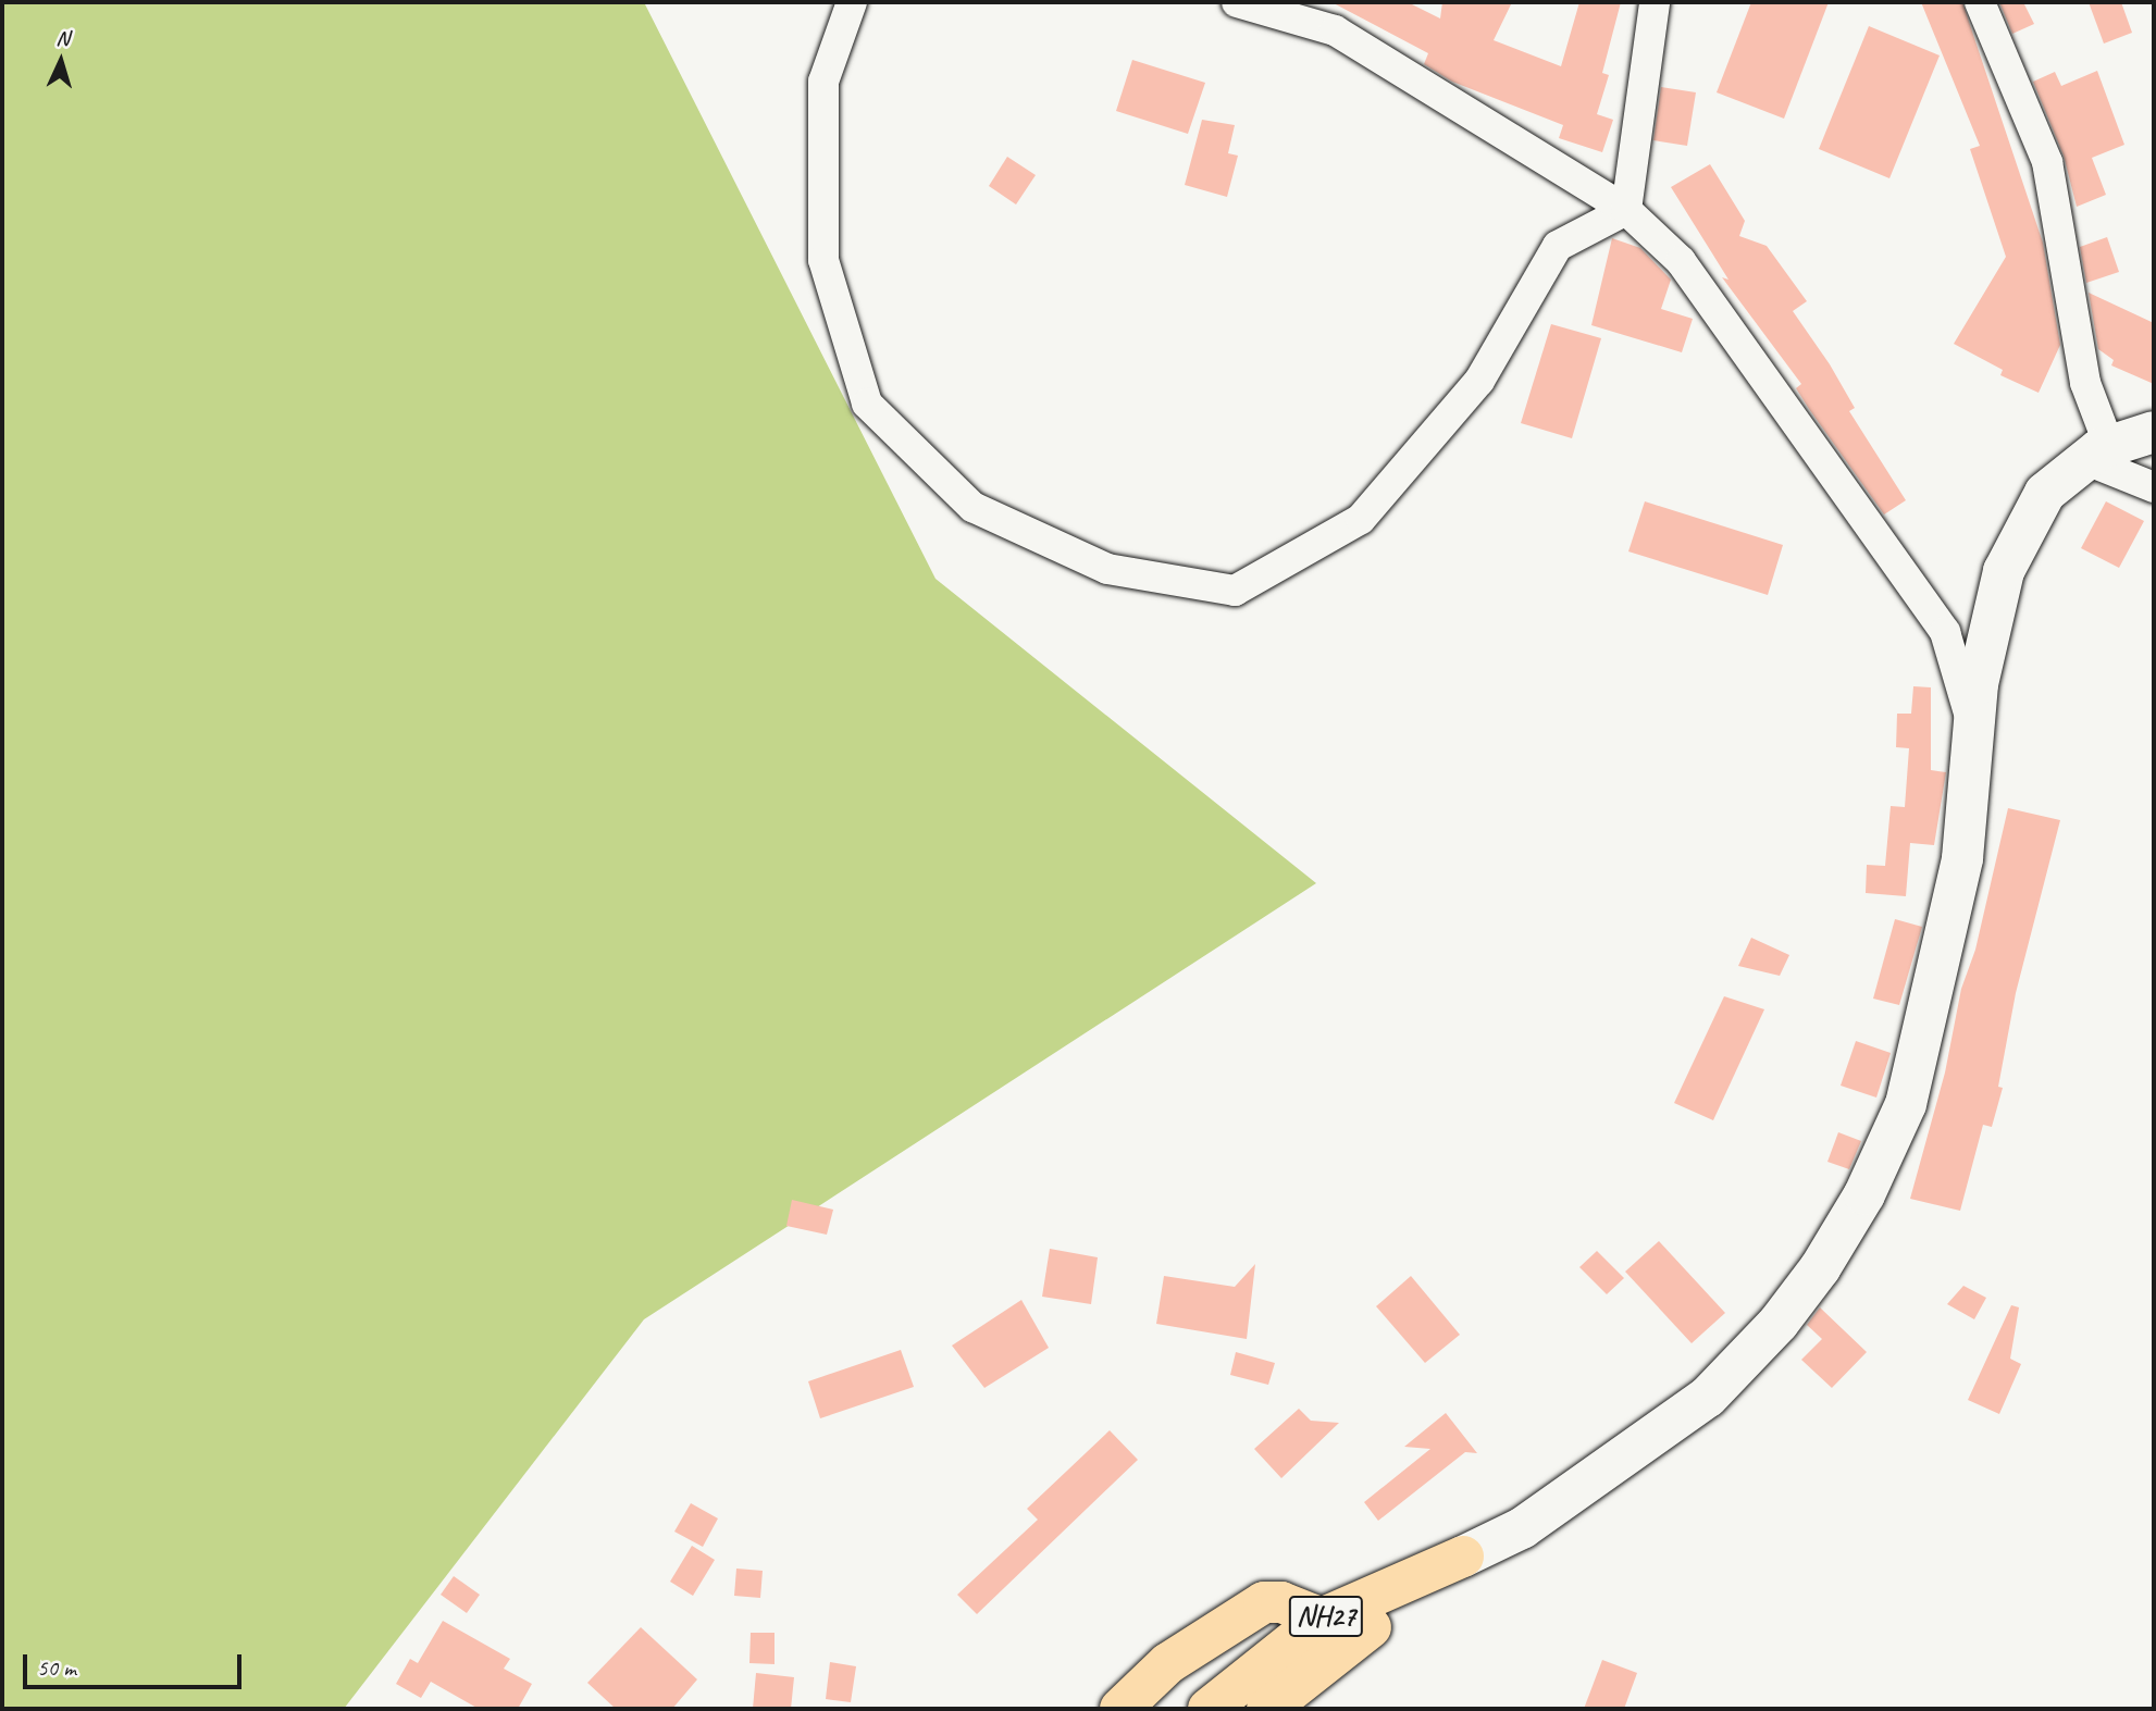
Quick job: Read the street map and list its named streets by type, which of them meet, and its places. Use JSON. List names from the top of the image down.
{
  "streets": {
    "highway": ["NH27"]
  },
  "scale_bar": "50 m",
  "north": "top"
}
